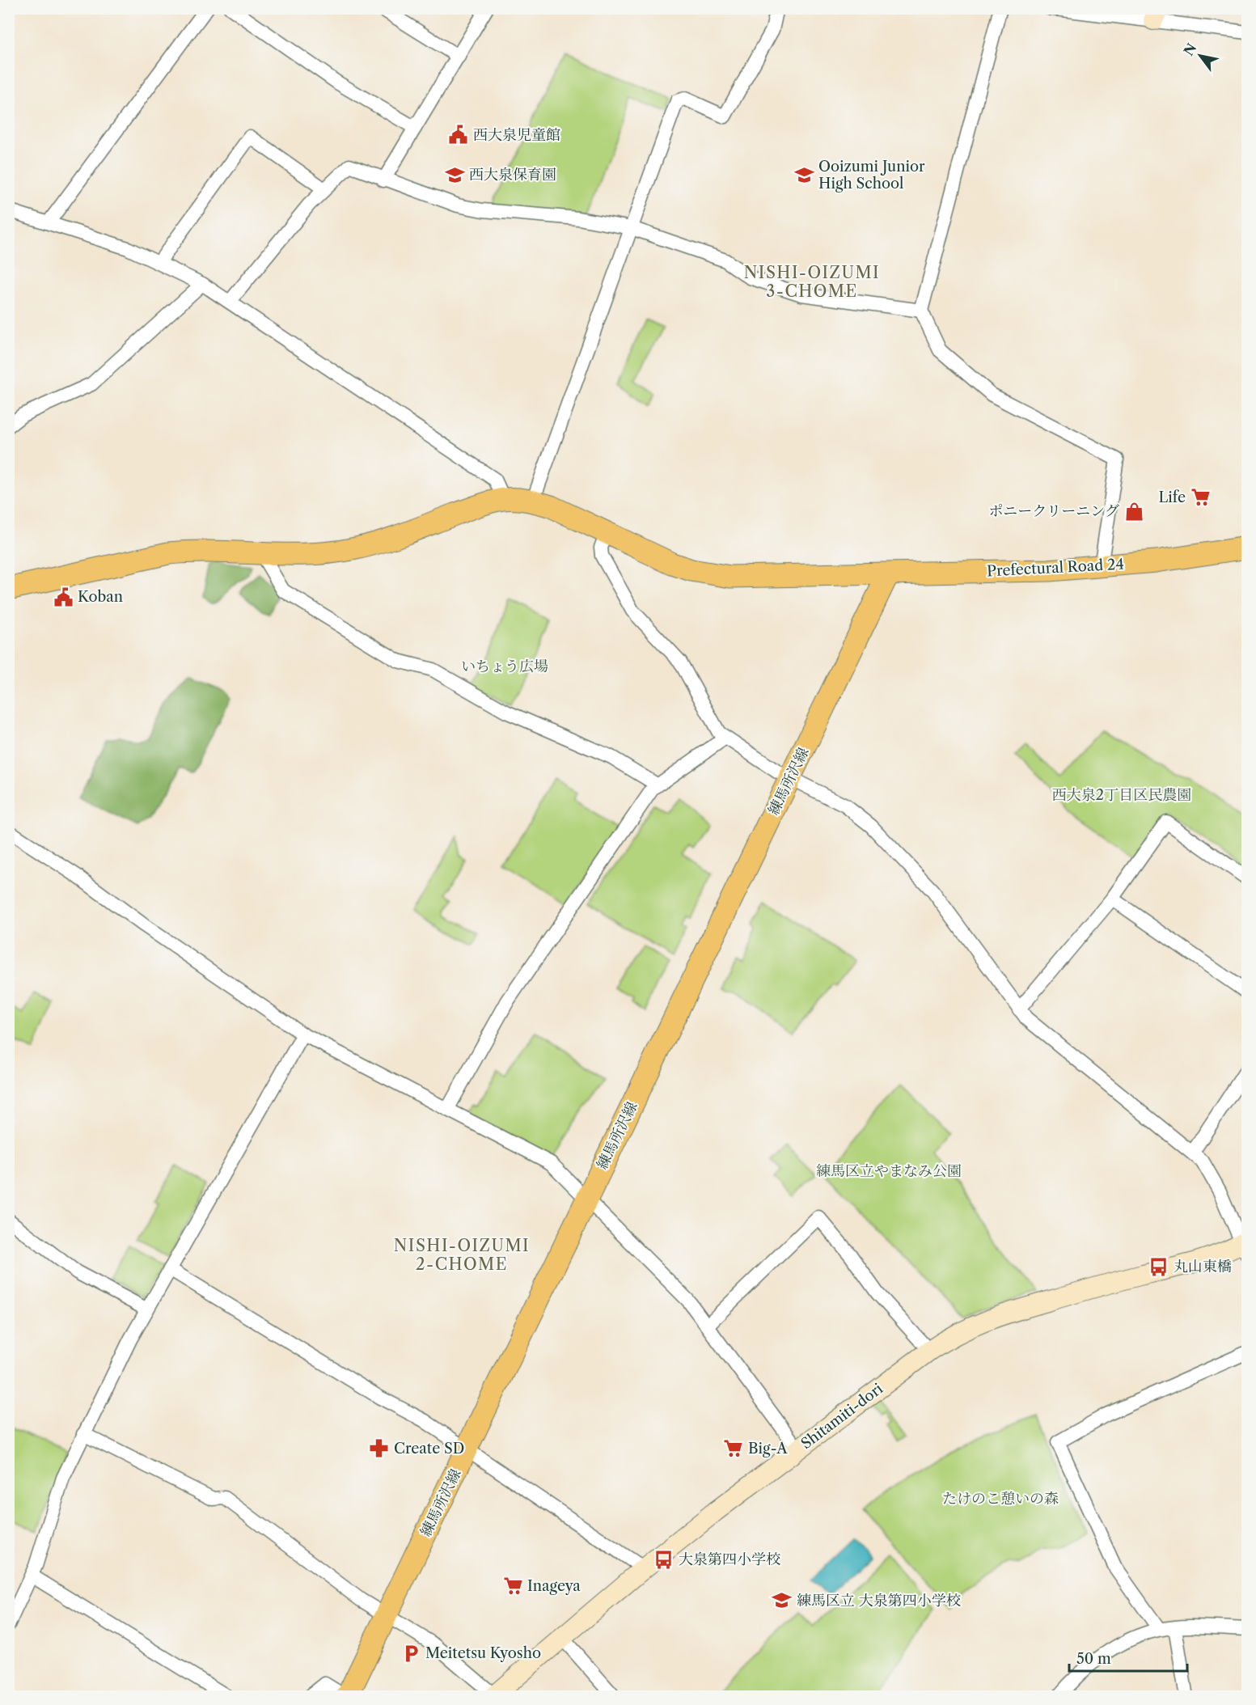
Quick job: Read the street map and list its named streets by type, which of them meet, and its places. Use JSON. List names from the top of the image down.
{
  "streets": {
    "main road": ["Prefectural Road 24", "練馬所沢線"],
    "street": ["Shitamiti-dori"]
  },
  "crossings": [
    ["Prefectural Road 24", "練馬所沢線"]
  ],
  "districts": ["NISHI-OIZUMI 3-CHOME", "NISHI-OIZUMI 2-CHOME"],
  "parks": [
    "いちょう広場",
    "西大泉2丁目区民農園",
    "練馬区立やまなみ公園",
    "たけのこ憩いの森"
  ],
  "places": {
    "public building": ["西大泉児童館", "Koban"],
    "school or university": ["西大泉保育園", "Ooizumi Junior High School", "練馬区立 大泉第四小学校"],
    "supermarket": ["Life", "Big-A", "Inageya"],
    "shop": ["ポニークリーニング"],
    "bus stop": ["丸山東橋", "大泉第四小学校"],
    "pharmacy": ["Create SD"],
    "parking": ["Meitetsu Kyosho"]
  },
  "scale_bar": "50 m",
  "north": "top left"
}
